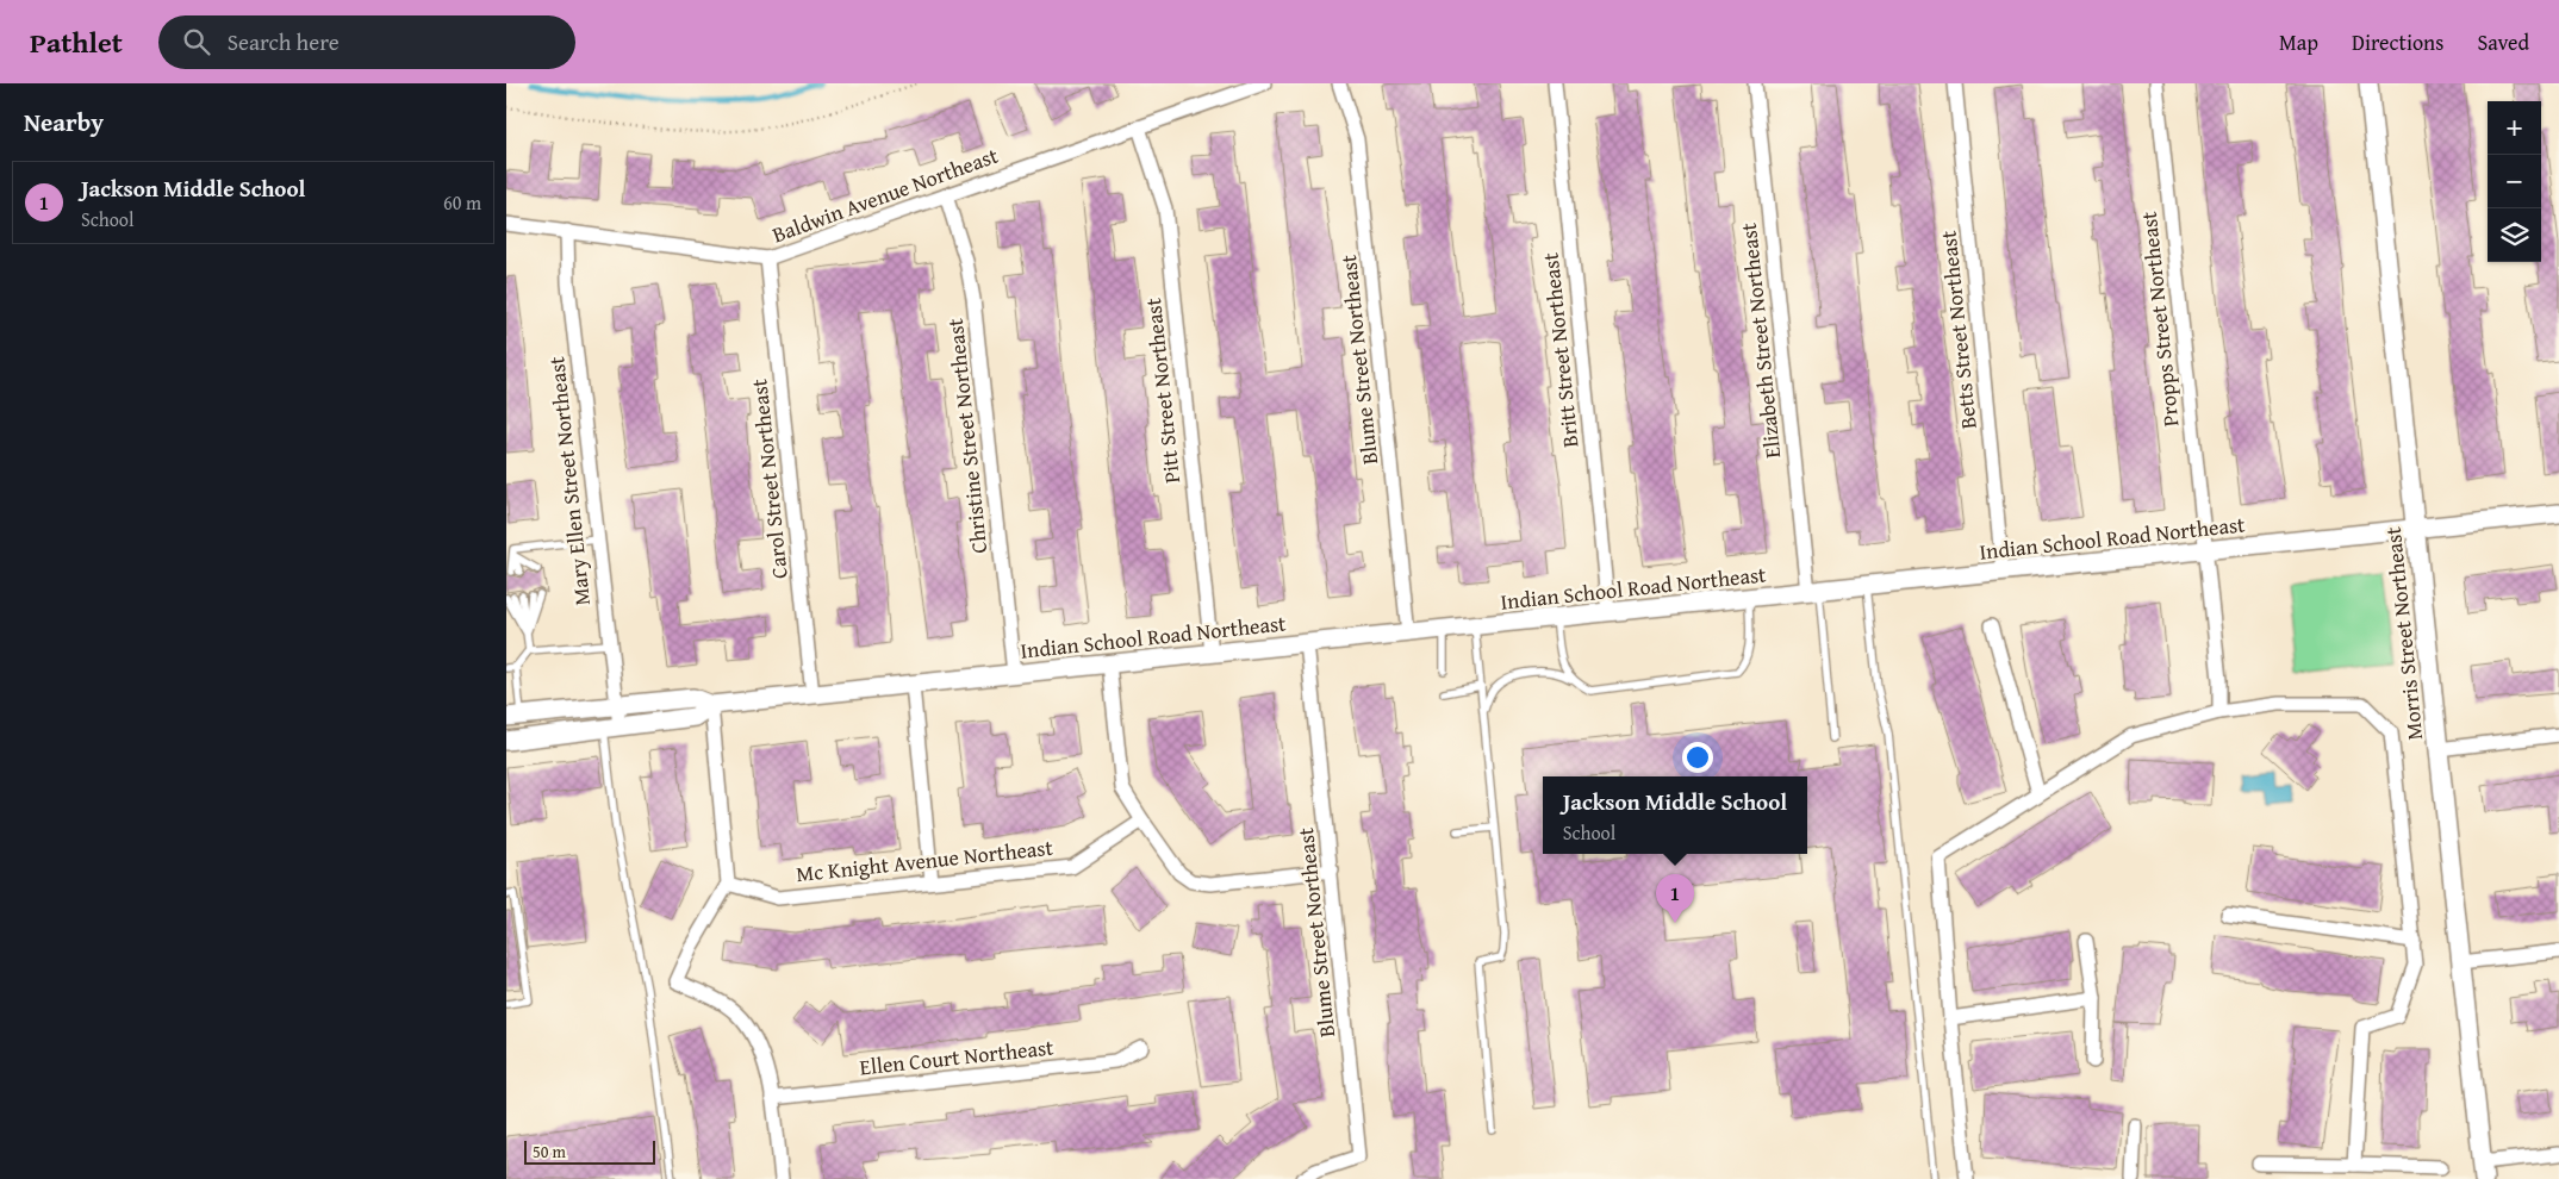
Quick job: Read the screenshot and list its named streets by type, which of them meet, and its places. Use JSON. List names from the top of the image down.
{
  "streets": {
    "street": [
      "Baldwin Avenue Northeast",
      "Propps Street Northeast",
      "Betts Street Northeast",
      "Elizabeth Street Northeast",
      "Britt Street Northeast",
      "Blume Street Northeast",
      "Pitt Street Northeast",
      "Christine Street Northeast",
      "Carol Street Northeast",
      "Mary Ellen Street Northeast",
      "Indian School Road Northeast",
      "Morris Street Northeast",
      "Mc Knight Avenue Northeast",
      "Ellen Court Northeast"
    ]
  },
  "crossings": [
    ["Baldwin Avenue Northeast", "Pitt Street Northeast"],
    ["Baldwin Avenue Northeast", "Christine Street Northeast"],
    ["Baldwin Avenue Northeast", "Carol Street Northeast"],
    ["Baldwin Avenue Northeast", "Mary Ellen Street Northeast"],
    ["Propps Street Northeast", "Indian School Road Northeast"],
    ["Betts Street Northeast", "Indian School Road Northeast"],
    ["Elizabeth Street Northeast", "Indian School Road Northeast"],
    ["Britt Street Northeast", "Indian School Road Northeast"],
    ["Blume Street Northeast", "Indian School Road Northeast"],
    ["Pitt Street Northeast", "Indian School Road Northeast"],
    ["Christine Street Northeast", "Indian School Road Northeast"],
    ["Carol Street Northeast", "Indian School Road Northeast"],
    ["Mary Ellen Street Northeast", "Indian School Road Northeast"],
    ["Indian School Road Northeast", "Morris Street Northeast"]
  ],
  "scale_bar": "50 m",
  "page": {
    "header": "Pathlet",
    "search": "Search here",
    "nav": ["Map", "Directions", "Saved"],
    "heading": "Nearby",
    "map_buttons": ["+", "−"],
    "list": [
      {
        "mark": "1",
        "name": "Jackson Middle School",
        "note": "School",
        "value": "60 m"
      }
    ],
    "popup": ["Jackson Middle School", "School"],
    "pins": "1",
    "scale": "50 m"
  }
}
